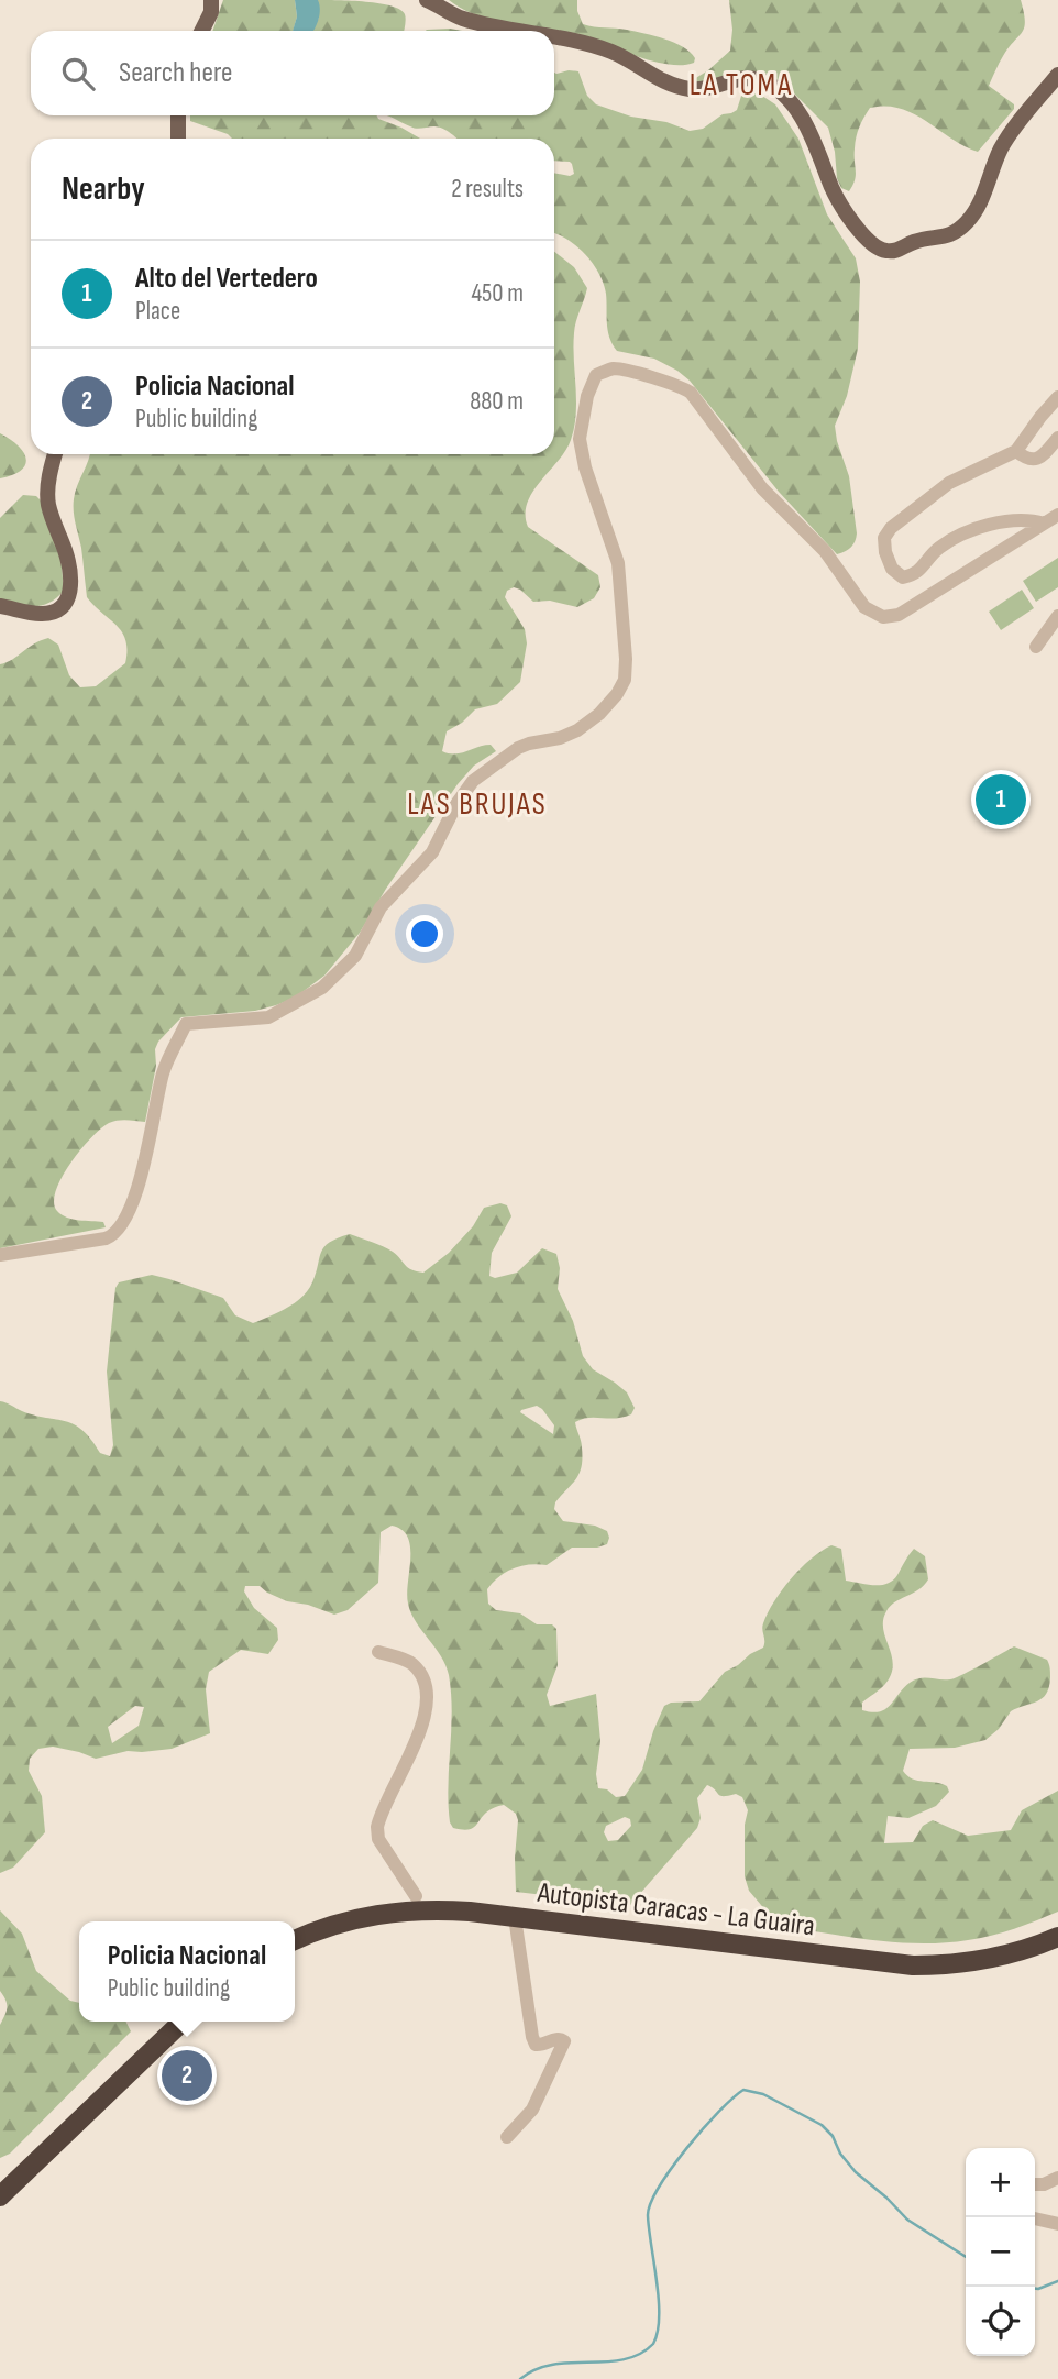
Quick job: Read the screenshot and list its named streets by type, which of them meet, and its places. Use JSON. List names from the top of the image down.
{
  "streets": {
    "highway": ["Autopista Caracas - La Guaira"]
  },
  "districts": ["LA TOMA", "LAS BRUJAS"],
  "page": {
    "search": "Search here",
    "heading": ["Nearby", "2 results"],
    "list": [
      {
        "mark": "1",
        "name": "Alto del Vertedero",
        "note": "Place",
        "value": "450 m"
      },
      {
        "mark": "2",
        "name": "Policia Nacional",
        "note": "Public building",
        "value": "880 m"
      }
    ],
    "pins": ["1", "2"],
    "popup": ["Policia Nacional", "Public building"],
    "map_buttons": ["+", "−"]
  }
}
